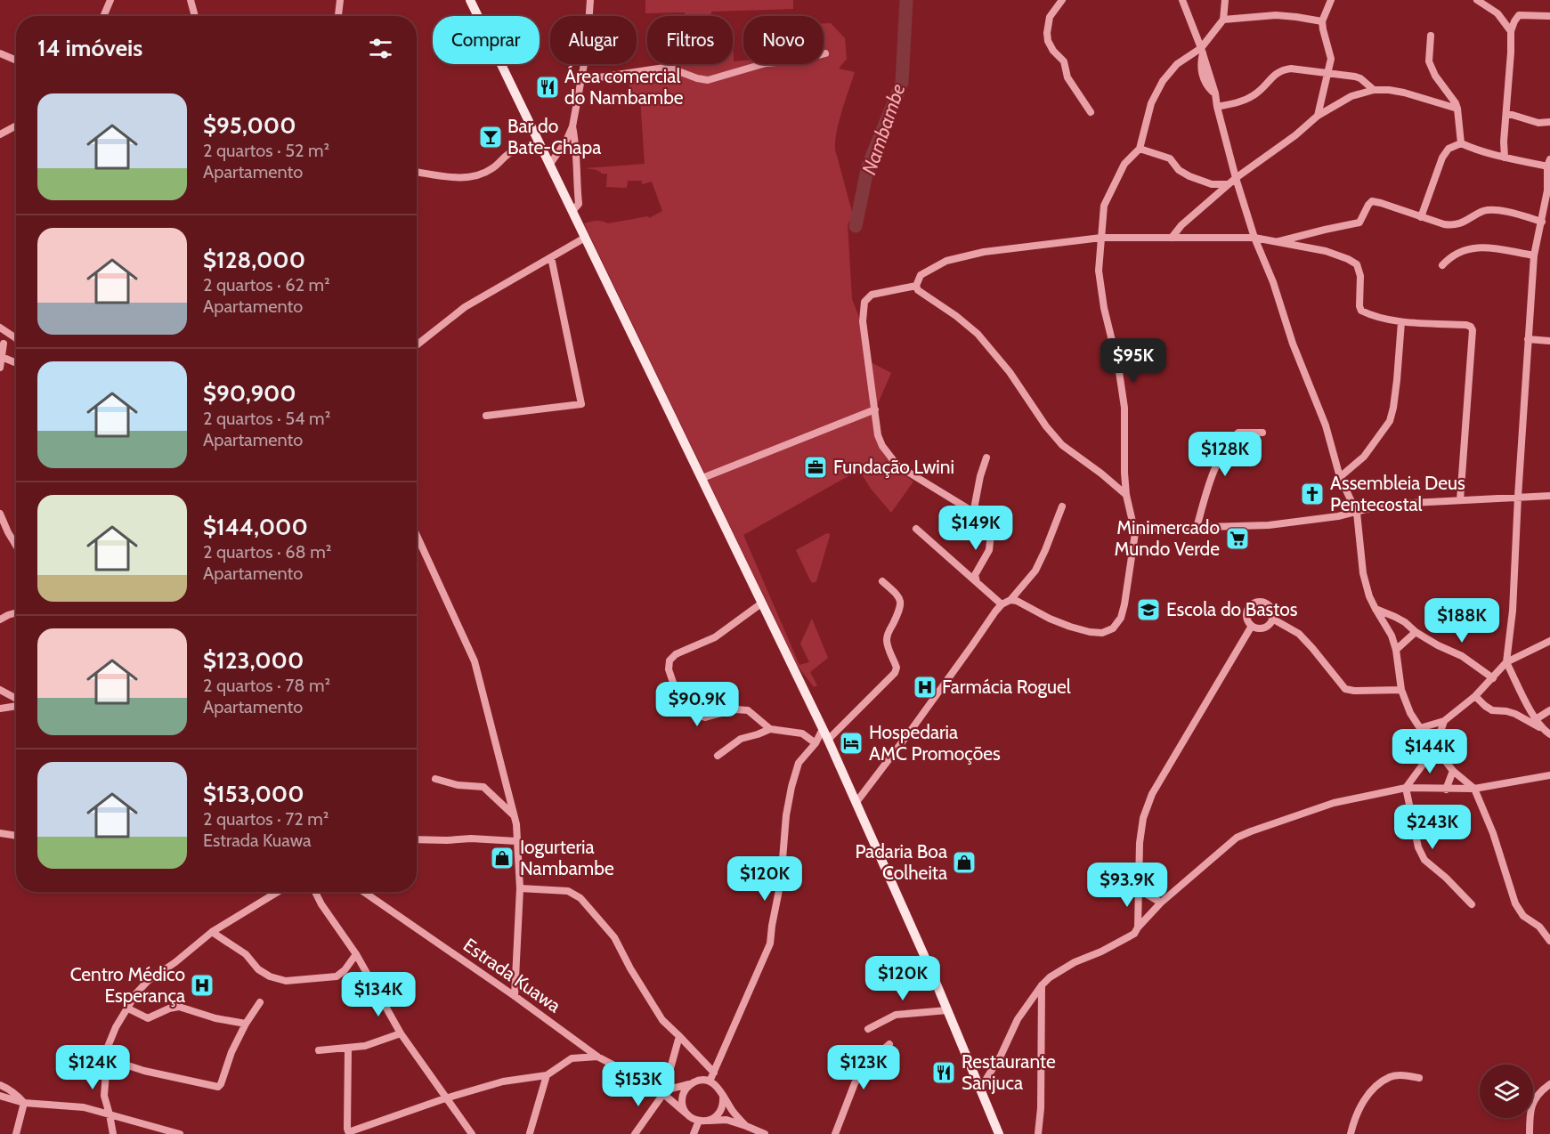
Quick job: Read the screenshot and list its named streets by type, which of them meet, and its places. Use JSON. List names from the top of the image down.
{
  "streets": {
    "street": ["Estrada Kuawa"]
  },
  "water": ["Nambambe"],
  "places": {
    "restaurant": ["Área comercial do Nambambe", "Restaurante Sanjuca"],
    "bar": ["Bar do Bate-Chapa"],
    "office": ["Fundação Lwini"],
    "church": ["Assembleia Deus Pentecostal"],
    "supermarket": ["Minimercado Mundo Verde"],
    "school or university": ["Escola do Bastos"],
    "hospital": ["Farmácia Roguel", "Centro Médico Esperança"],
    "hotel": ["Hospedaria AMC Promoções"],
    "shop": ["Iogurteria Nambambe", "Padaria Boa Colheita"]
  },
  "page": {
    "chip": [
      "Comprar",
      "Alugar",
      "Filtros",
      "Novo"
    ],
    "heading": "14 imóveis",
    "list": [
      {
        "name": "$95,000",
        "note": "2 quartos · 52 m² · Apartamento"
      },
      {
        "name": "$128,000",
        "note": "2 quartos · 62 m² · Apartamento"
      },
      {
        "name": "$90,900",
        "note": "2 quartos · 54 m² · Apartamento"
      },
      {
        "name": "$144,000",
        "note": "2 quartos · 68 m² · Apartamento"
      },
      {
        "name": "$123,000",
        "note": "2 quartos · 78 m² · Apartamento"
      },
      {
        "name": "$153,000",
        "note": "2 quartos · 72 m² · Estrada Kuawa"
      }
    ],
    "price": [
      "$95K",
      "$128K",
      "$149K",
      "$188K",
      "$90.9K",
      "$144K",
      "$243K",
      "$120K",
      "$93.9K",
      "$120K",
      "$134K",
      "$124K",
      "$123K",
      "$153K"
    ]
  }
}
